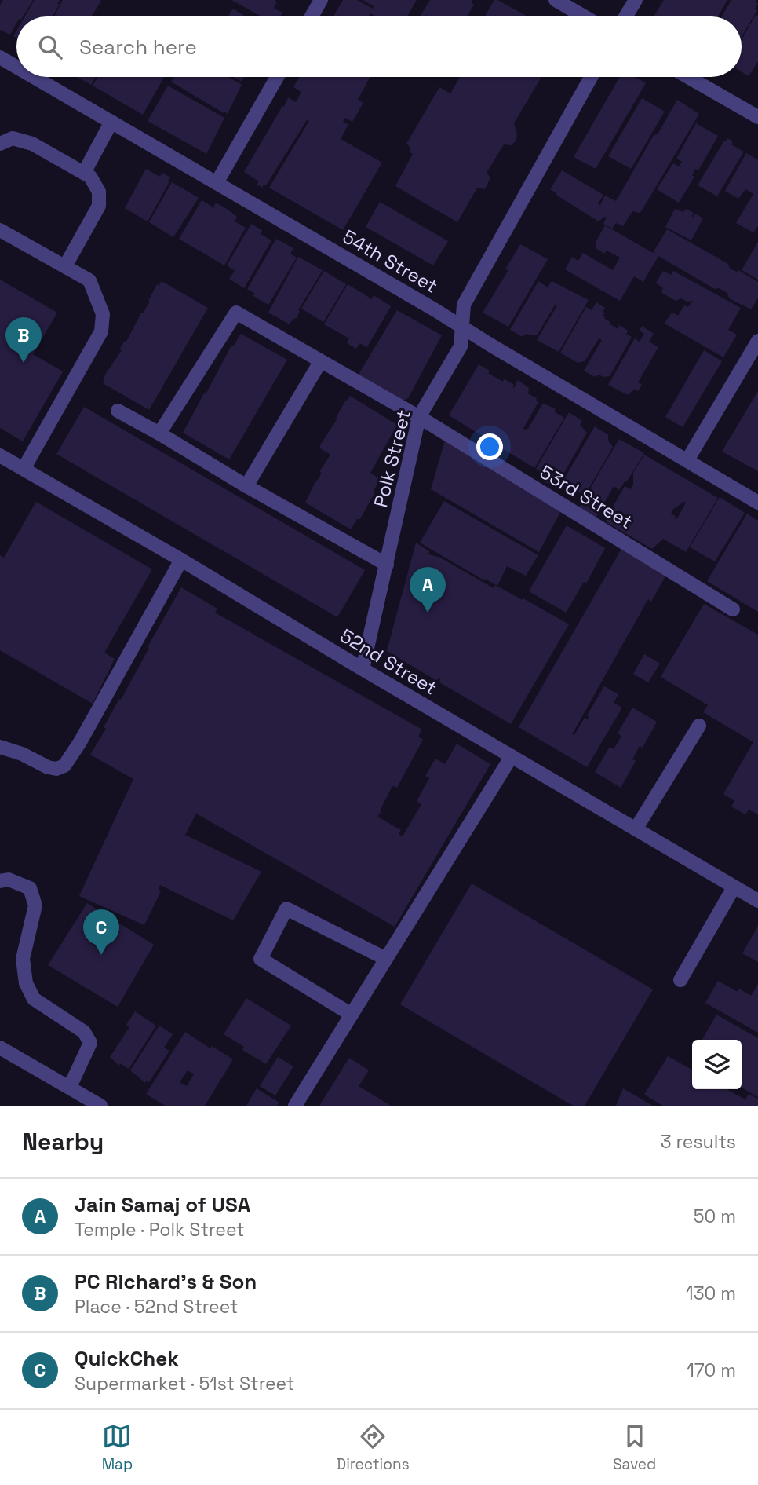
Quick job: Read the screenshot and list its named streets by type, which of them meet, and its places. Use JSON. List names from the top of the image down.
{
  "streets": {
    "street": [
      "54th Street",
      "Polk Street",
      "53rd Street",
      "52nd Street"
    ]
  },
  "crossings": [
    ["54th Street", "Polk Street"],
    ["Polk Street", "53rd Street"],
    ["Polk Street", "52nd Street"]
  ],
  "page": {
    "search": "Search here",
    "pins": ["B", "A", "C"],
    "heading": ["Nearby", "3 results"],
    "list": [
      {
        "mark": "A",
        "name": "Jain Samaj of USA",
        "note": "Temple · Polk Street",
        "value": "50 m"
      },
      {
        "mark": "B",
        "name": "PC Richard's & Son",
        "note": "Place · 52nd Street",
        "value": "130 m"
      },
      {
        "mark": "C",
        "name": "QuickChek",
        "note": "Supermarket · 51st Street",
        "value": "170 m"
      }
    ],
    "nav": ["Map", "Directions", "Saved"]
  }
}
